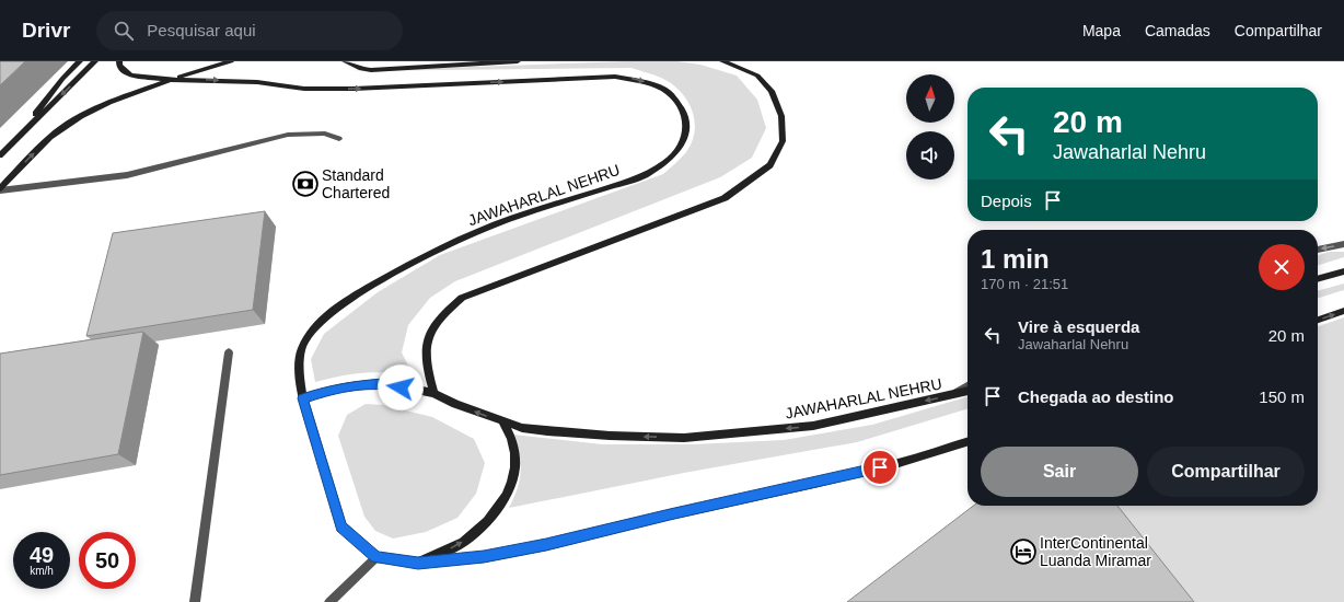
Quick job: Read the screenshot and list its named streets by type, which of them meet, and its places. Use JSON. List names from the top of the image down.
{
  "streets": {
    "main road": ["JAWAHARLAL NEHRU"]
  },
  "places": {
    "bank": ["Standard Chartered"],
    "hotel": ["InterContinental Luanda Miramar"]
  },
  "north": "top",
  "page": {
    "header": "Drivr",
    "search": "Pesquisar aqui",
    "nav": ["Mapa", "Camadas", "Compartilhar"],
    "turn": ["20 m", "Jawaharlal Nehru"],
    "then": "Depois",
    "heading": ["1 min", "170 m · 21:51"],
    "list": [
      {
        "name": "Vire à esquerda",
        "note": "Jawaharlal Nehru",
        "value": "20 m"
      },
      {
        "name": "Chegada ao destino",
        "value": "150 m"
      }
    ],
    "buttons": ["Sair", "Compartilhar"],
    "speed": "49 km/h",
    "limit": "50"
  }
}
